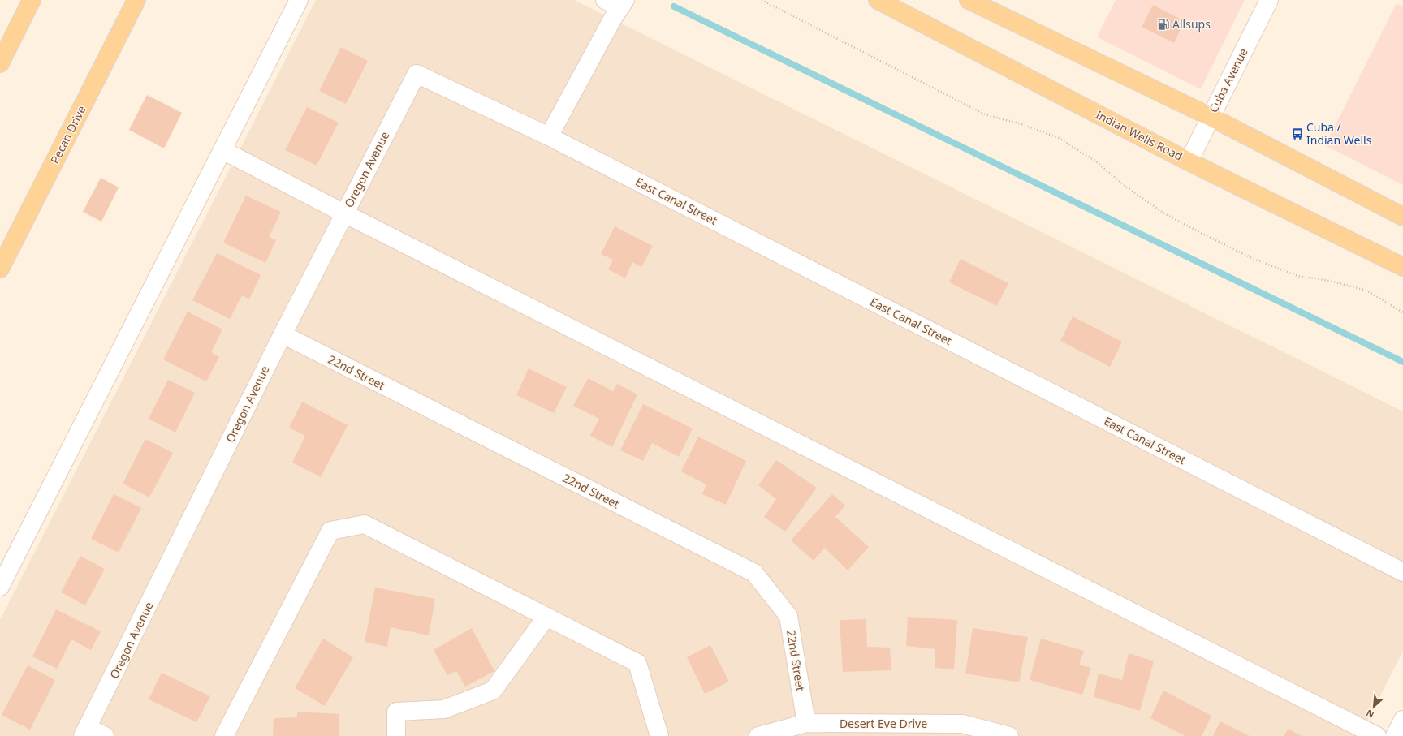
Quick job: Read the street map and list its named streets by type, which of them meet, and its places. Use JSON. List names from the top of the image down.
{
  "streets": {
    "main road": ["Pecan Drive", "Indian Wells Road"],
    "street": [
      "Cuba Avenue",
      "Oregon Avenue",
      "East Canal Street",
      "22nd Street",
      "Desert Eve Drive"
    ]
  },
  "crossings": [
    ["Cuba Avenue", "Indian Wells Road"],
    ["Oregon Avenue", "East Canal Street"],
    ["Oregon Avenue", "22nd Street"],
    ["22nd Street", "Desert Eve Drive"]
  ],
  "places": {
    "fuel station": ["Allsups"],
    "bus stop": ["Cuba / Indian Wells"]
  },
  "north": "bottom left"
}
